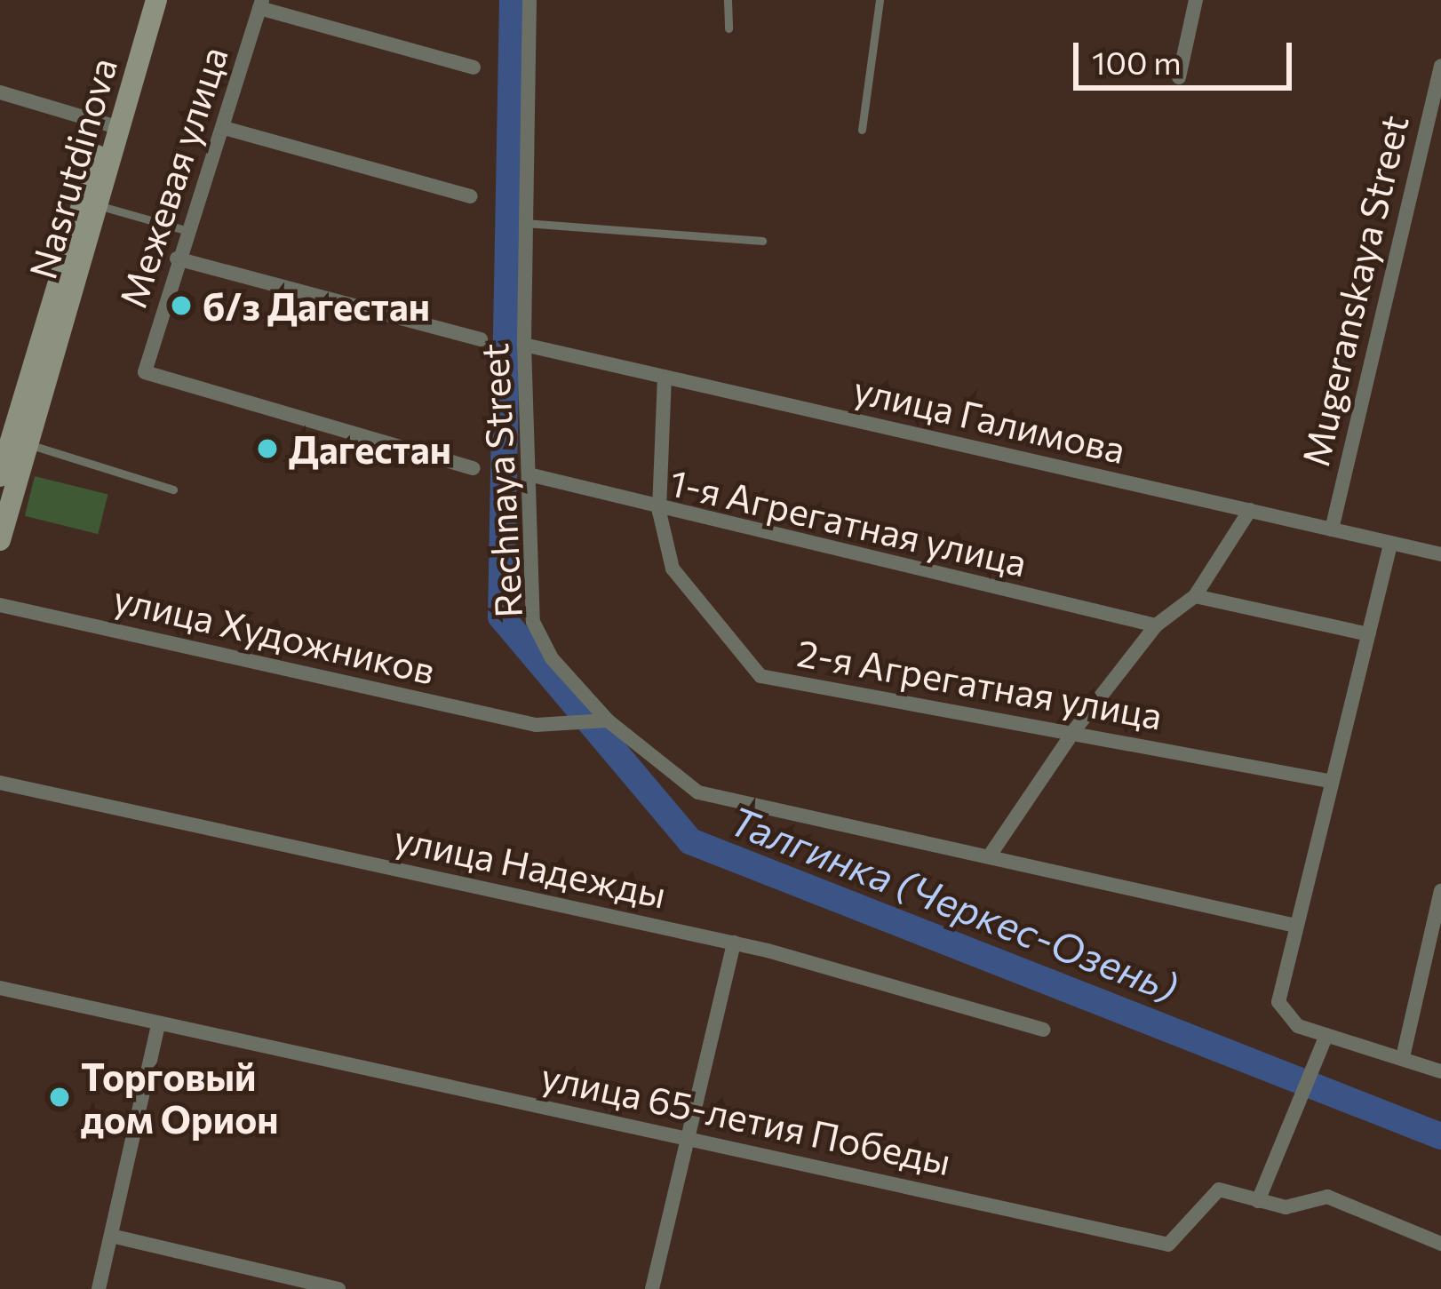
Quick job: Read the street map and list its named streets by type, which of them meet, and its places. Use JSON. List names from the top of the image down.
{
  "streets": {
    "main road": ["Nasrutdinova"],
    "street": [
      "Межевая улица",
      "Mugeranskaya Street",
      "улица Галимова",
      "Rechnaya Street",
      "1-я Агрегатная улица",
      "улица Художников",
      "2-я Агрегатная улица",
      "улица Надежды",
      "улица 65-летия Победы"
    ]
  },
  "crossings": [
    ["Mugeranskaya Street", "улица Галимова"],
    ["улица Галимова", "Rechnaya Street"],
    ["улица Галимова", "2-я Агрегатная улица"],
    ["Rechnaya Street", "1-я Агрегатная улица"],
    ["Rechnaya Street", "улица Художников"],
    ["1-я Агрегатная улица", "2-я Агрегатная улица"]
  ],
  "water": ["Талгинка (Черкес-Озень)"],
  "places": ["б/з Дагестан", "Дагестан", "Торговый дом Орион"],
  "scale_bar": "100 m"
}
